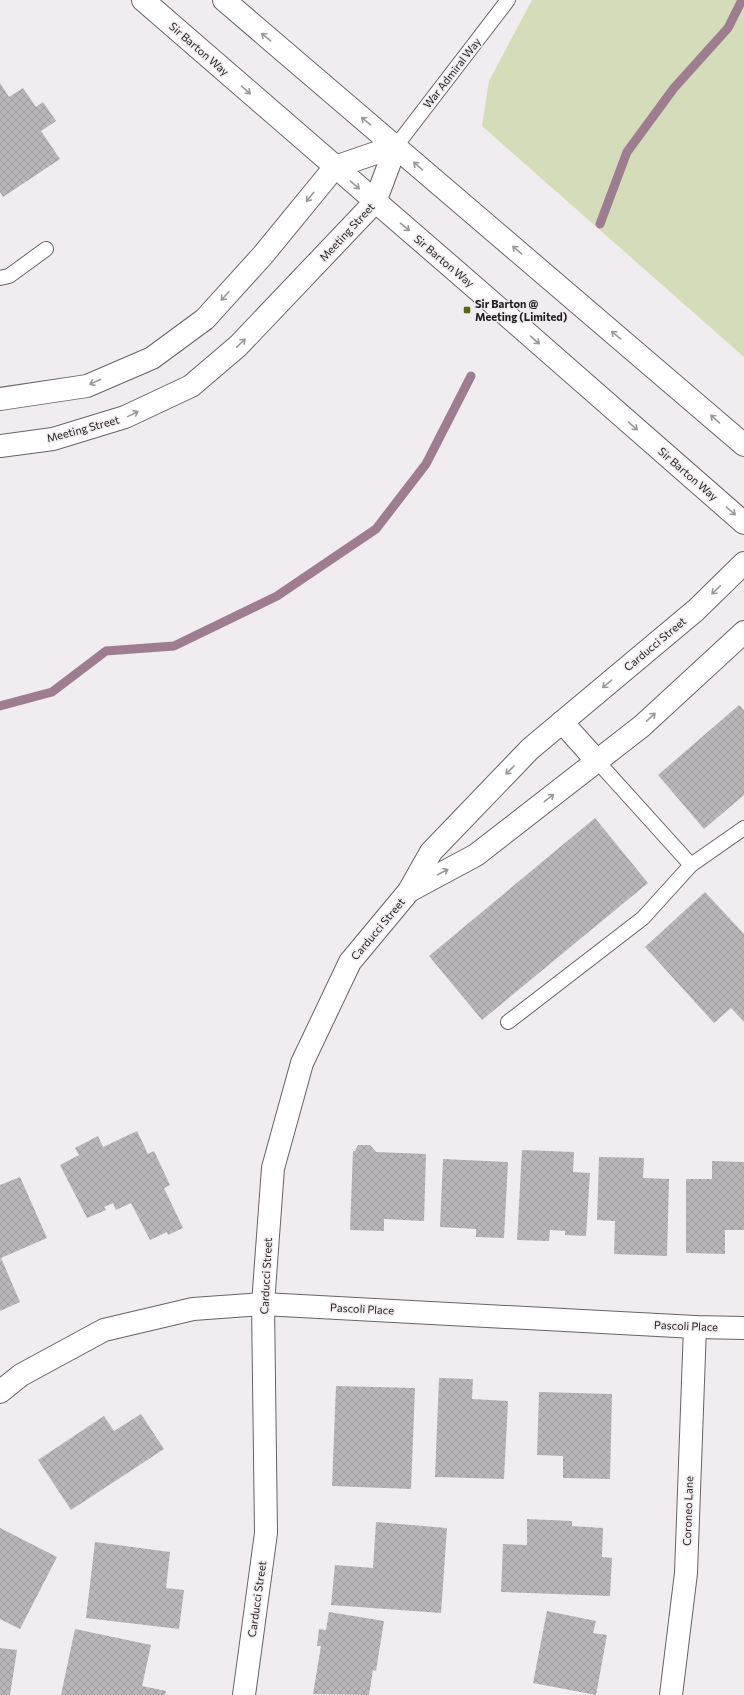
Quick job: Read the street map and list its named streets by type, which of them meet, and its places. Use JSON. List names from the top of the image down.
{
  "streets": {
    "street": [
      "Sir Barton Way",
      "Meeting Street",
      "Carducci Street",
      "Pascoli Place",
      "Coroneo Lane"
    ],
    "lane": ["War Admiral Way"]
  },
  "crossings": [
    ["Sir Barton Way", "Meeting Street"],
    ["War Admiral Way", "Meeting Street"],
    ["Carducci Street", "Pascoli Place"],
    ["Pascoli Place", "Coroneo Lane"]
  ],
  "places": {
    "transit": ["Sir Barton @ Meeting (Limited)"]
  }
}
